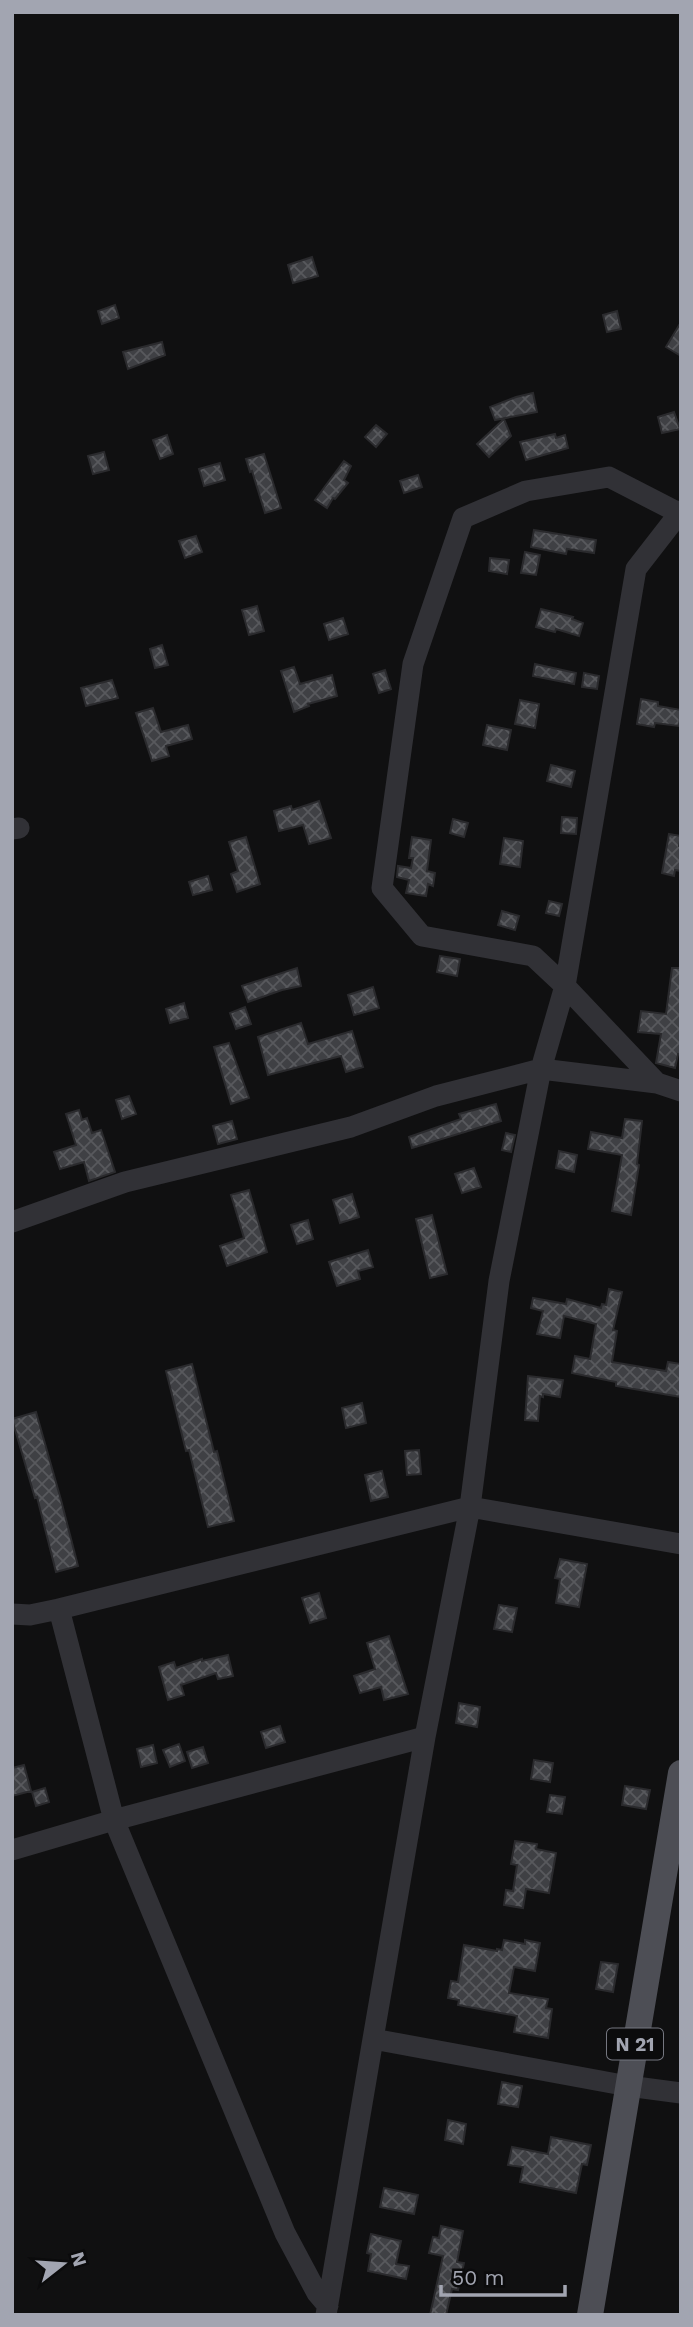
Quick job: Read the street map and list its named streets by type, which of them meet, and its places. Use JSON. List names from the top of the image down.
{
  "streets": {
    "main road": ["N 21"]
  },
  "scale_bar": "50 m",
  "north": "right"
}
